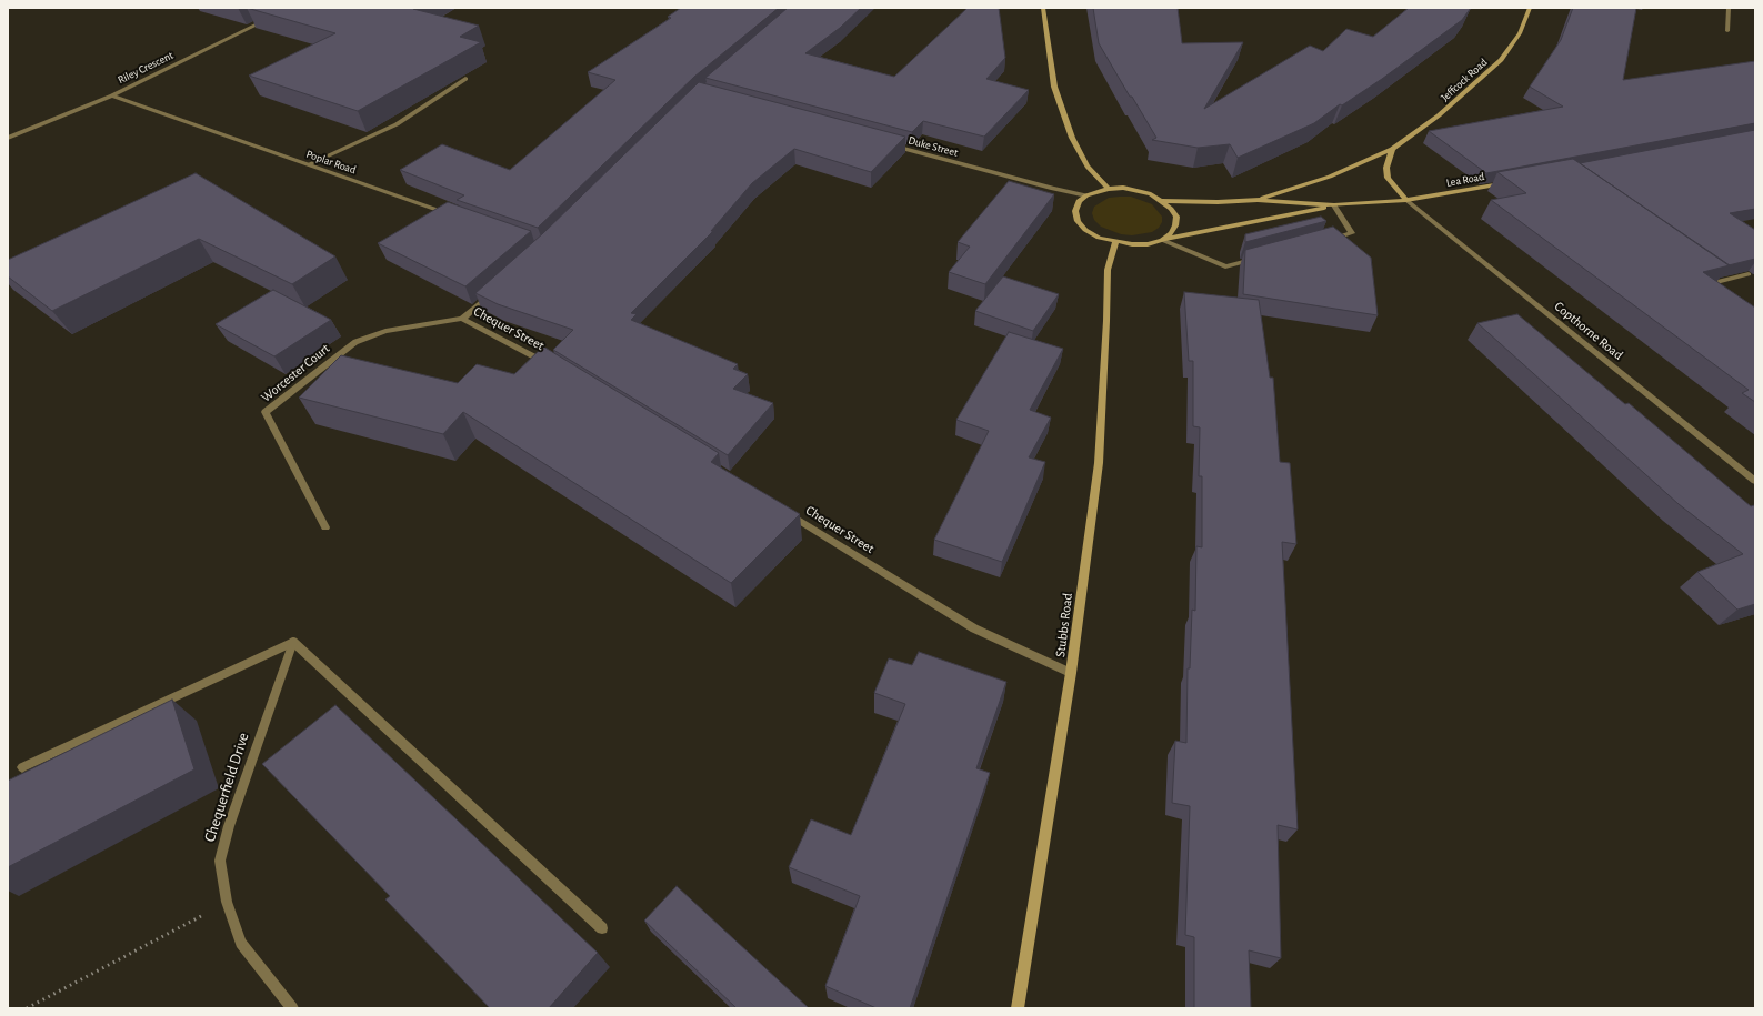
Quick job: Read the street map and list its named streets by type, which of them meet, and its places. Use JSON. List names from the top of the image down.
{
  "streets": {
    "main road": ["Jeffcock Road", "Lea Road", "Stubbs Road"],
    "street": [
      "Riley Crescent",
      "Duke Street",
      "Poplar Road",
      "Chequer Street",
      "Copthorne Road",
      "Worcester Court",
      "Chequerfield Drive"
    ]
  },
  "crossings": [
    ["Riley Crescent", "Poplar Road"],
    ["Jeffcock Road", "Lea Road"],
    ["Duke Street", "Lea Road"],
    ["Lea Road", "Copthorne Road"],
    ["Lea Road", "Stubbs Road"],
    ["Chequer Street", "Worcester Court"],
    ["Chequer Street", "Stubbs Road"]
  ]
}
